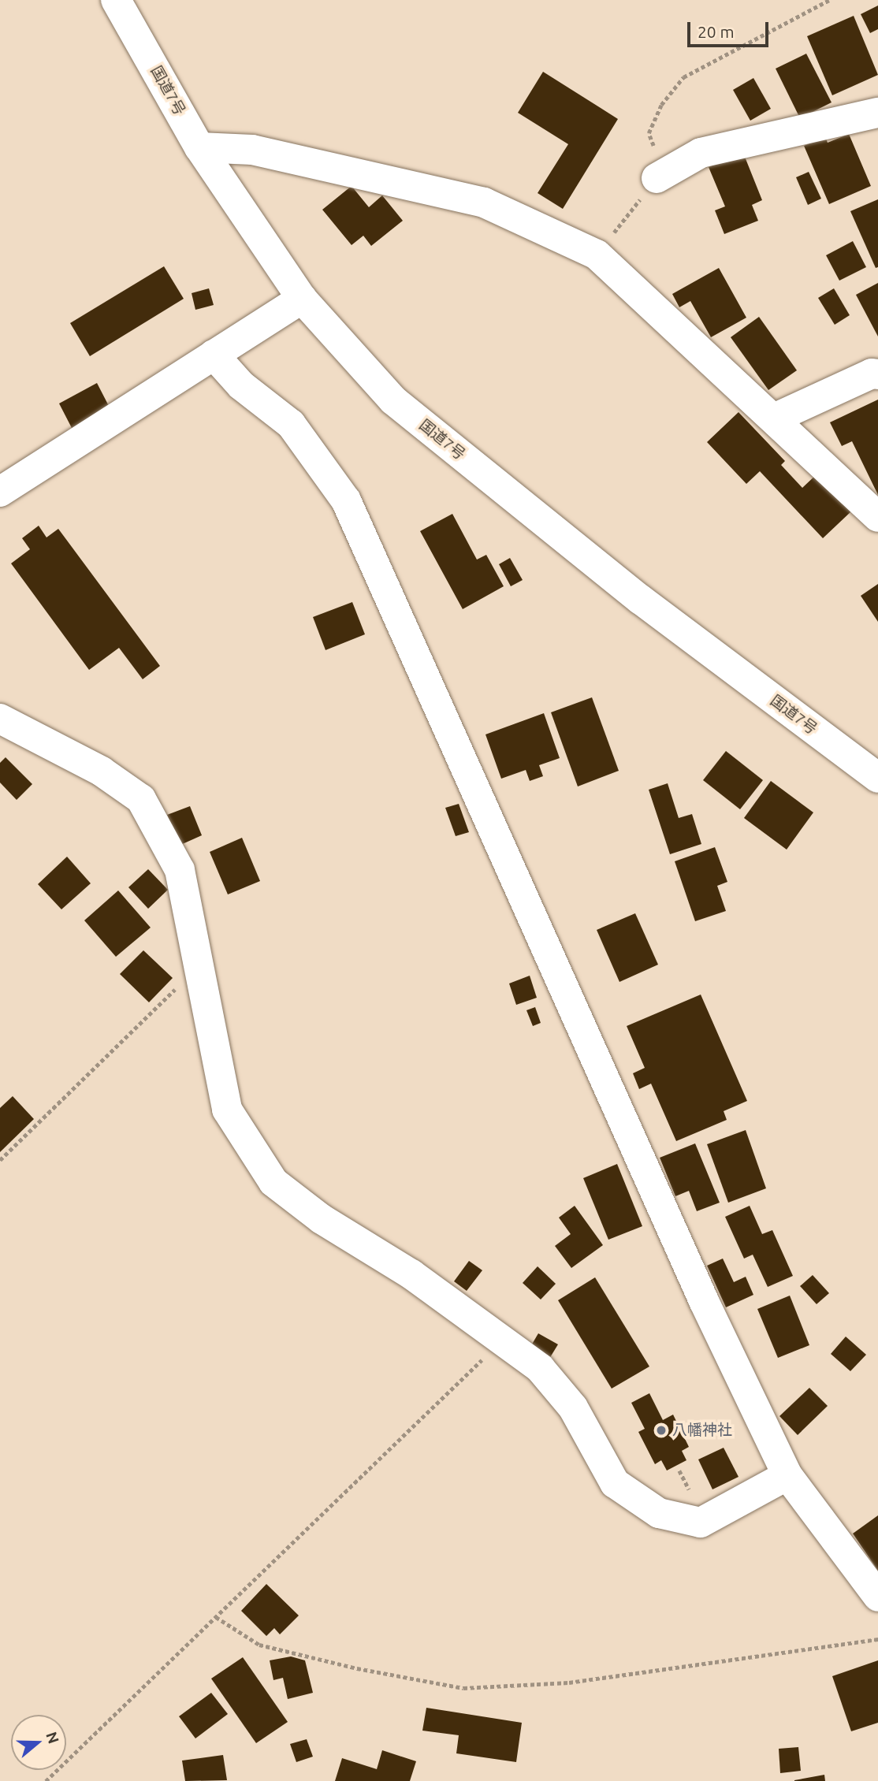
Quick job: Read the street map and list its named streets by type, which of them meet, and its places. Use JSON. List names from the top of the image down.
{
  "streets": {
    "main road": ["国道7号"]
  },
  "places": ["八幡神社"],
  "scale_bar": "20 m",
  "north": "right"
}
